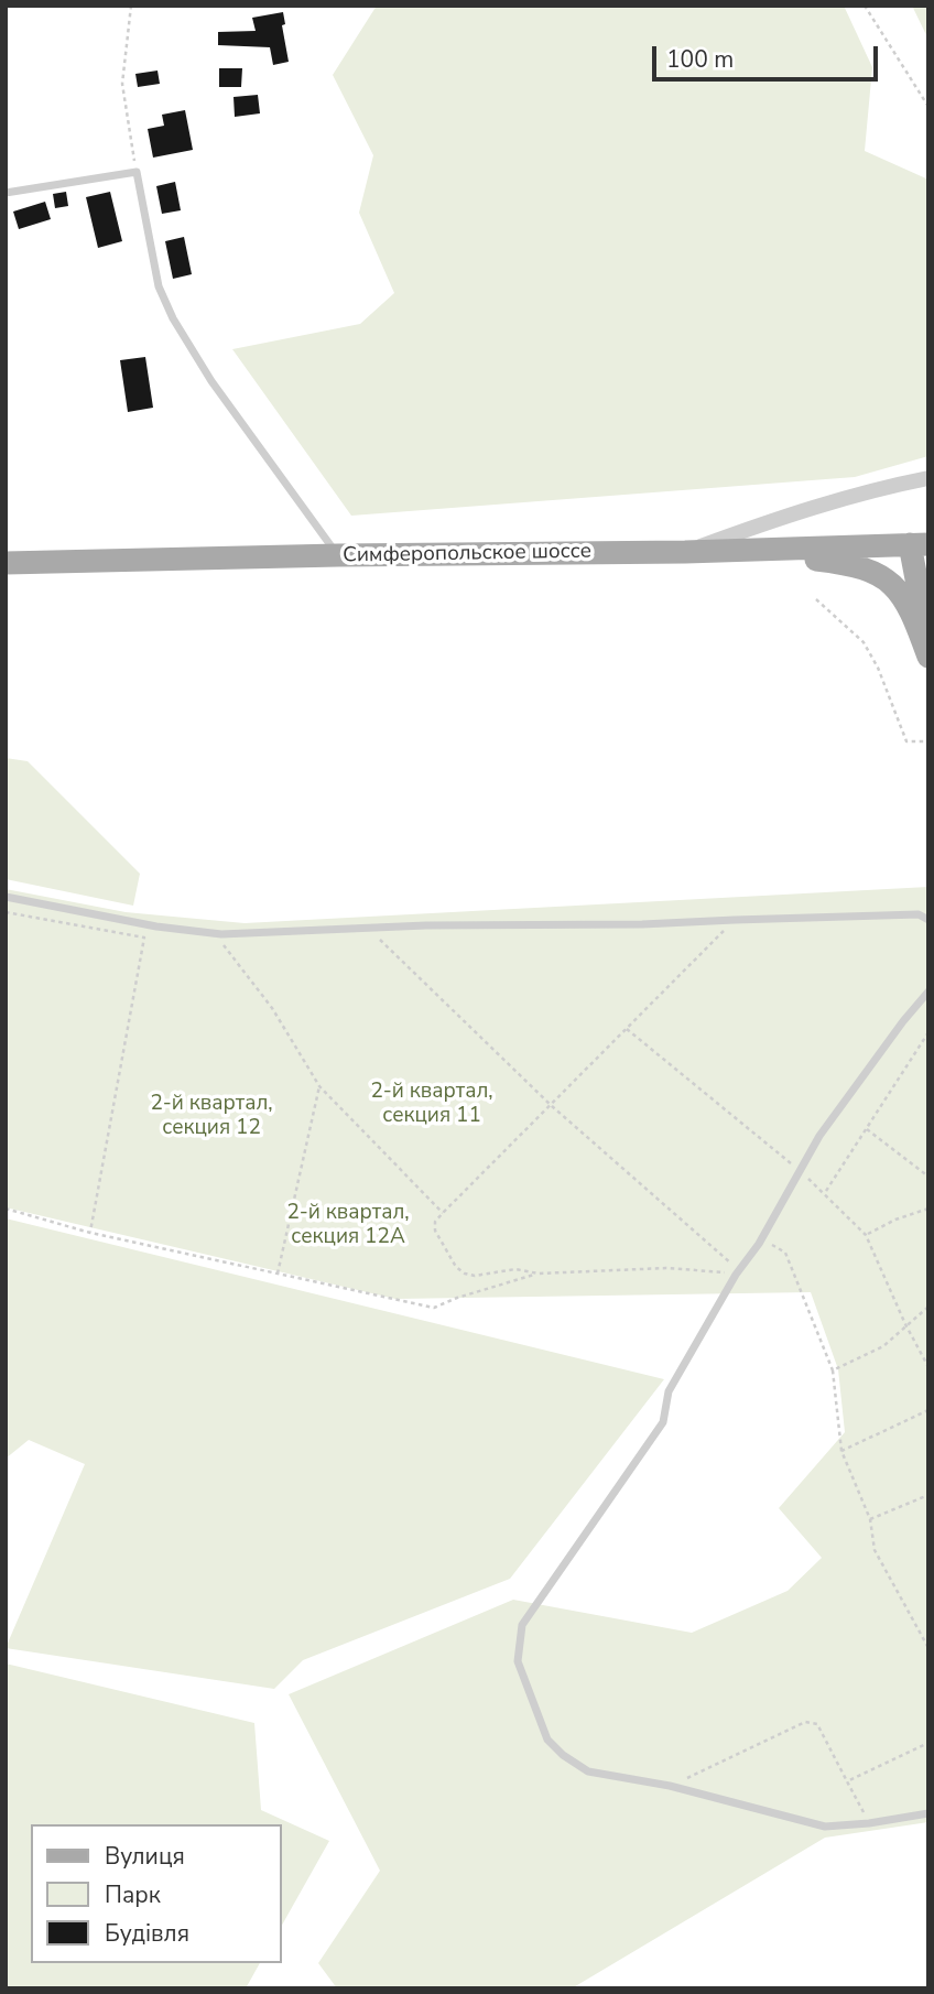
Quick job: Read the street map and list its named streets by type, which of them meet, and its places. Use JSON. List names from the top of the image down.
{
  "streets": {
    "main road": ["Симферопольское шоссе"]
  },
  "parks": ["2-й квартал, секция 11", "2-й квартал, секция 12", "2-й квартал, секция 12А"],
  "legend": ["Вулиця", "Парк", "Будівля"],
  "scale_bar": "100 m"
}
